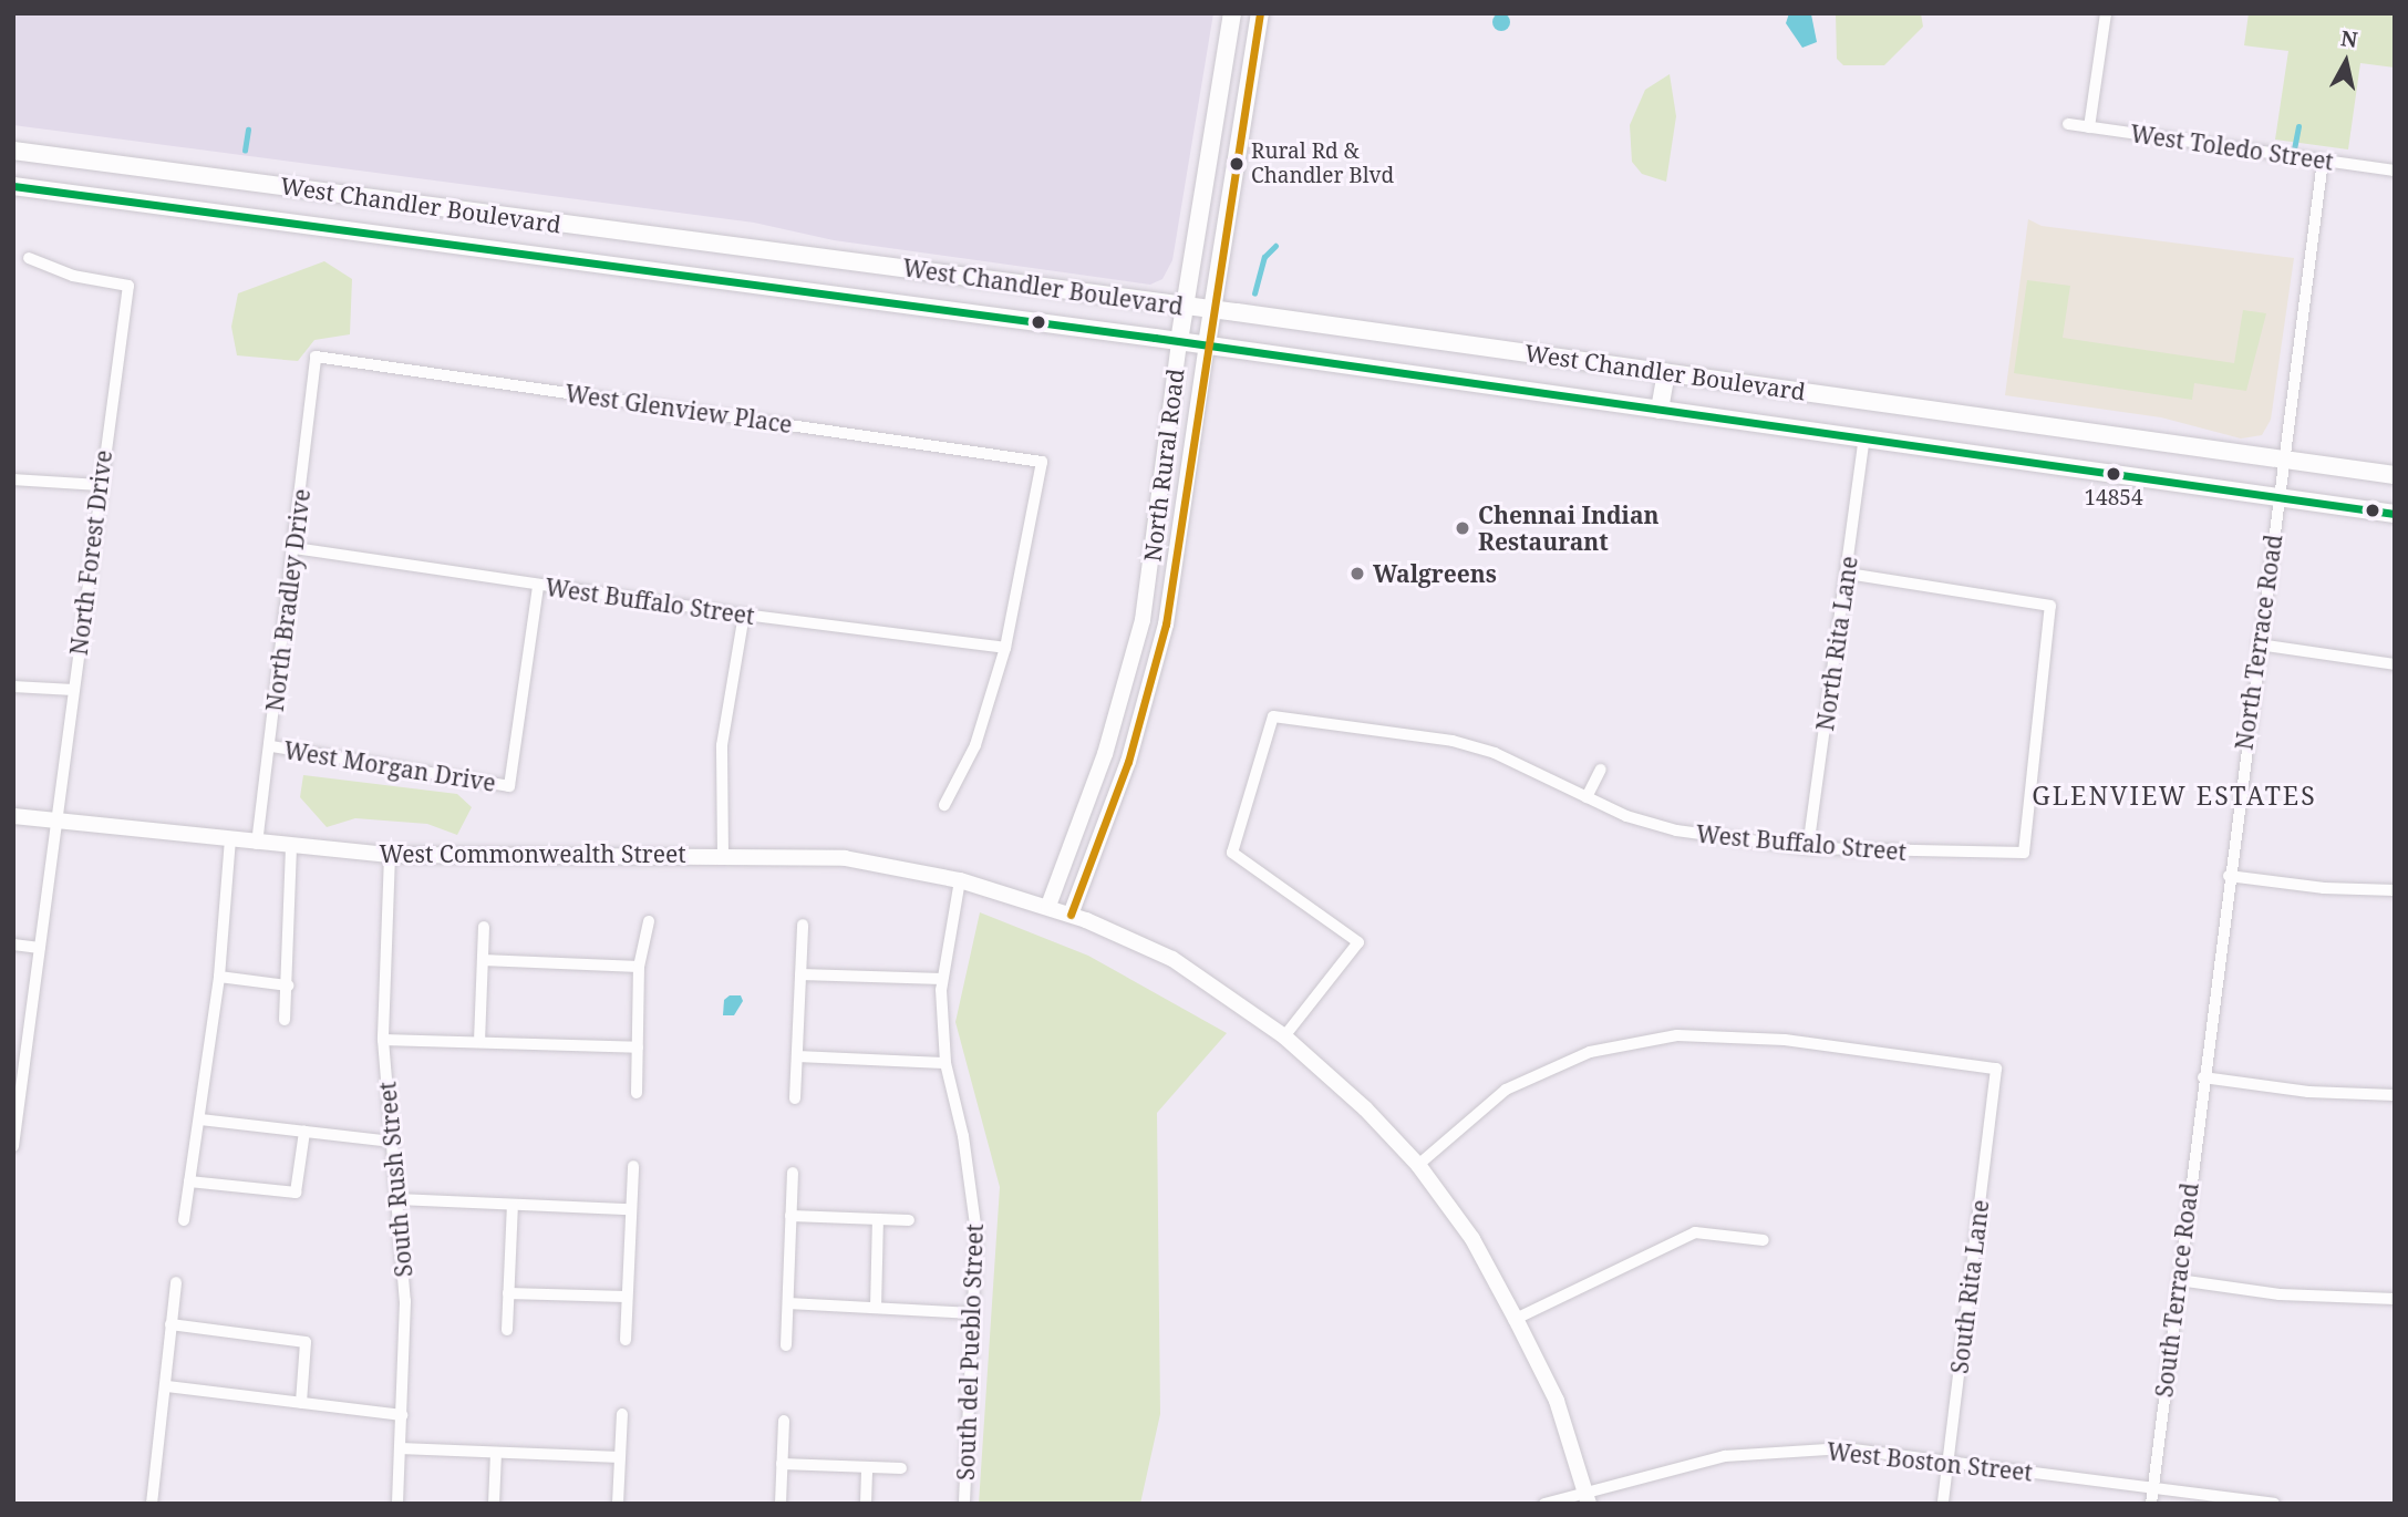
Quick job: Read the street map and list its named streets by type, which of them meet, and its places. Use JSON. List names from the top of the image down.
{
  "streets": {
    "main road": ["West Chandler Boulevard", "North Rural Road"],
    "street": [
      "West Toledo Street",
      "West Glenview Place",
      "North Forest Drive",
      "North Bradley Drive",
      "West Buffalo Street",
      "North Terrace Road",
      "North Rita Lane",
      "West Morgan Drive",
      "West Commonwealth Street",
      "South Rush Street",
      "South Rita Lane",
      "South Terrace Road",
      "South del Pueblo Street",
      "West Boston Street"
    ]
  },
  "crossings": [
    ["West Toledo Street", "North Terrace Road"],
    ["West Chandler Boulevard", "North Rural Road"],
    ["West Chandler Boulevard", "North Terrace Road"],
    ["West Chandler Boulevard", "North Rita Lane"],
    ["West Glenview Place", "North Bradley Drive"],
    ["West Glenview Place", "West Buffalo Street"],
    ["North Rural Road", "West Commonwealth Street"],
    ["North Forest Drive", "West Commonwealth Street"],
    ["North Bradley Drive", "West Buffalo Street"],
    ["North Bradley Drive", "West Morgan Drive"],
    ["North Bradley Drive", "West Commonwealth Street"],
    ["West Buffalo Street", "North Rita Lane"],
    ["West Buffalo Street", "West Morgan Drive"],
    ["West Buffalo Street", "West Commonwealth Street"],
    ["North Terrace Road", "South Terrace Road"],
    ["West Commonwealth Street", "South Rush Street"],
    ["West Commonwealth Street", "South Rita Lane"],
    ["West Commonwealth Street", "South del Pueblo Street"],
    ["West Commonwealth Street", "West Boston Street"],
    ["South Rita Lane", "West Boston Street"],
    ["South Terrace Road", "West Boston Street"]
  ],
  "districts": ["GLENVIEW ESTATES"],
  "places": [
    "Rural Rd & Chandler Blvd",
    "14854",
    "Chennai Indian Restaurant",
    "Walgreens"
  ],
  "north": "top"
}
